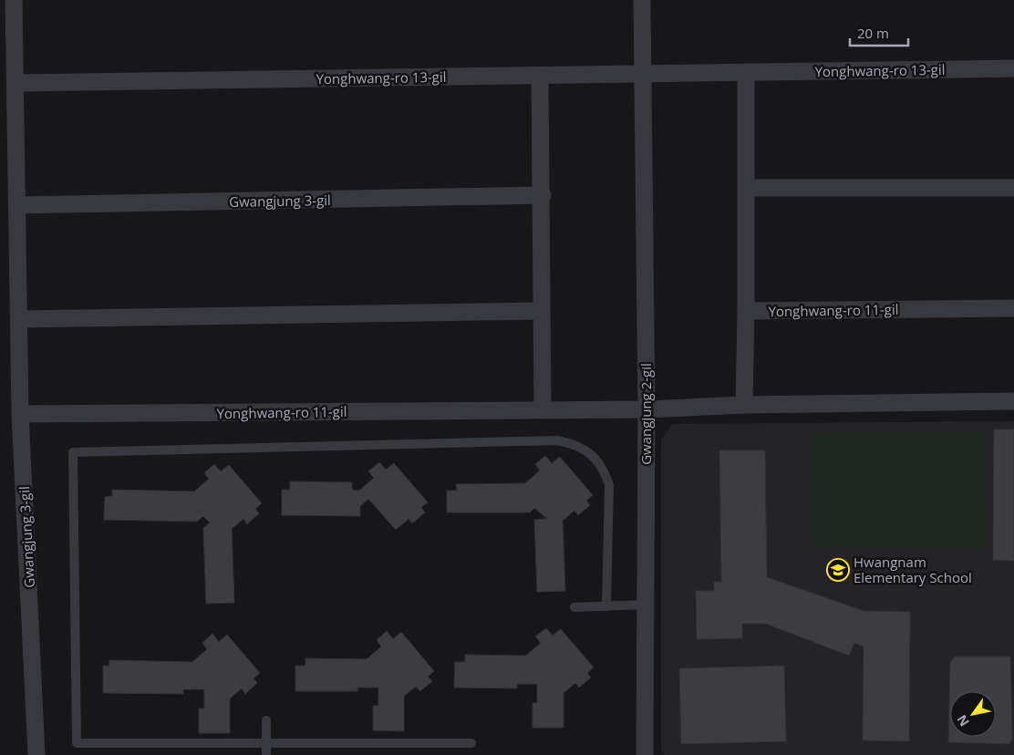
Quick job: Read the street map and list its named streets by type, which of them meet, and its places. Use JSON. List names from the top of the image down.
{
  "streets": {
    "street": [
      "Yonghwang-ro 13-gil",
      "Gwangjung 3-gil",
      "Yonghwang-ro 11-gil",
      "Gwangjung 2-gil"
    ]
  },
  "crossings": [
    ["Yonghwang-ro 13-gil", "Gwangjung 3-gil"],
    ["Yonghwang-ro 13-gil", "Gwangjung 2-gil"],
    ["Gwangjung 3-gil", "Yonghwang-ro 11-gil"],
    ["Yonghwang-ro 11-gil", "Gwangjung 2-gil"]
  ],
  "places": {
    "school or university": ["Hwangnam Elementary School"]
  },
  "scale_bar": "20 m",
  "north": "bottom left"
}
